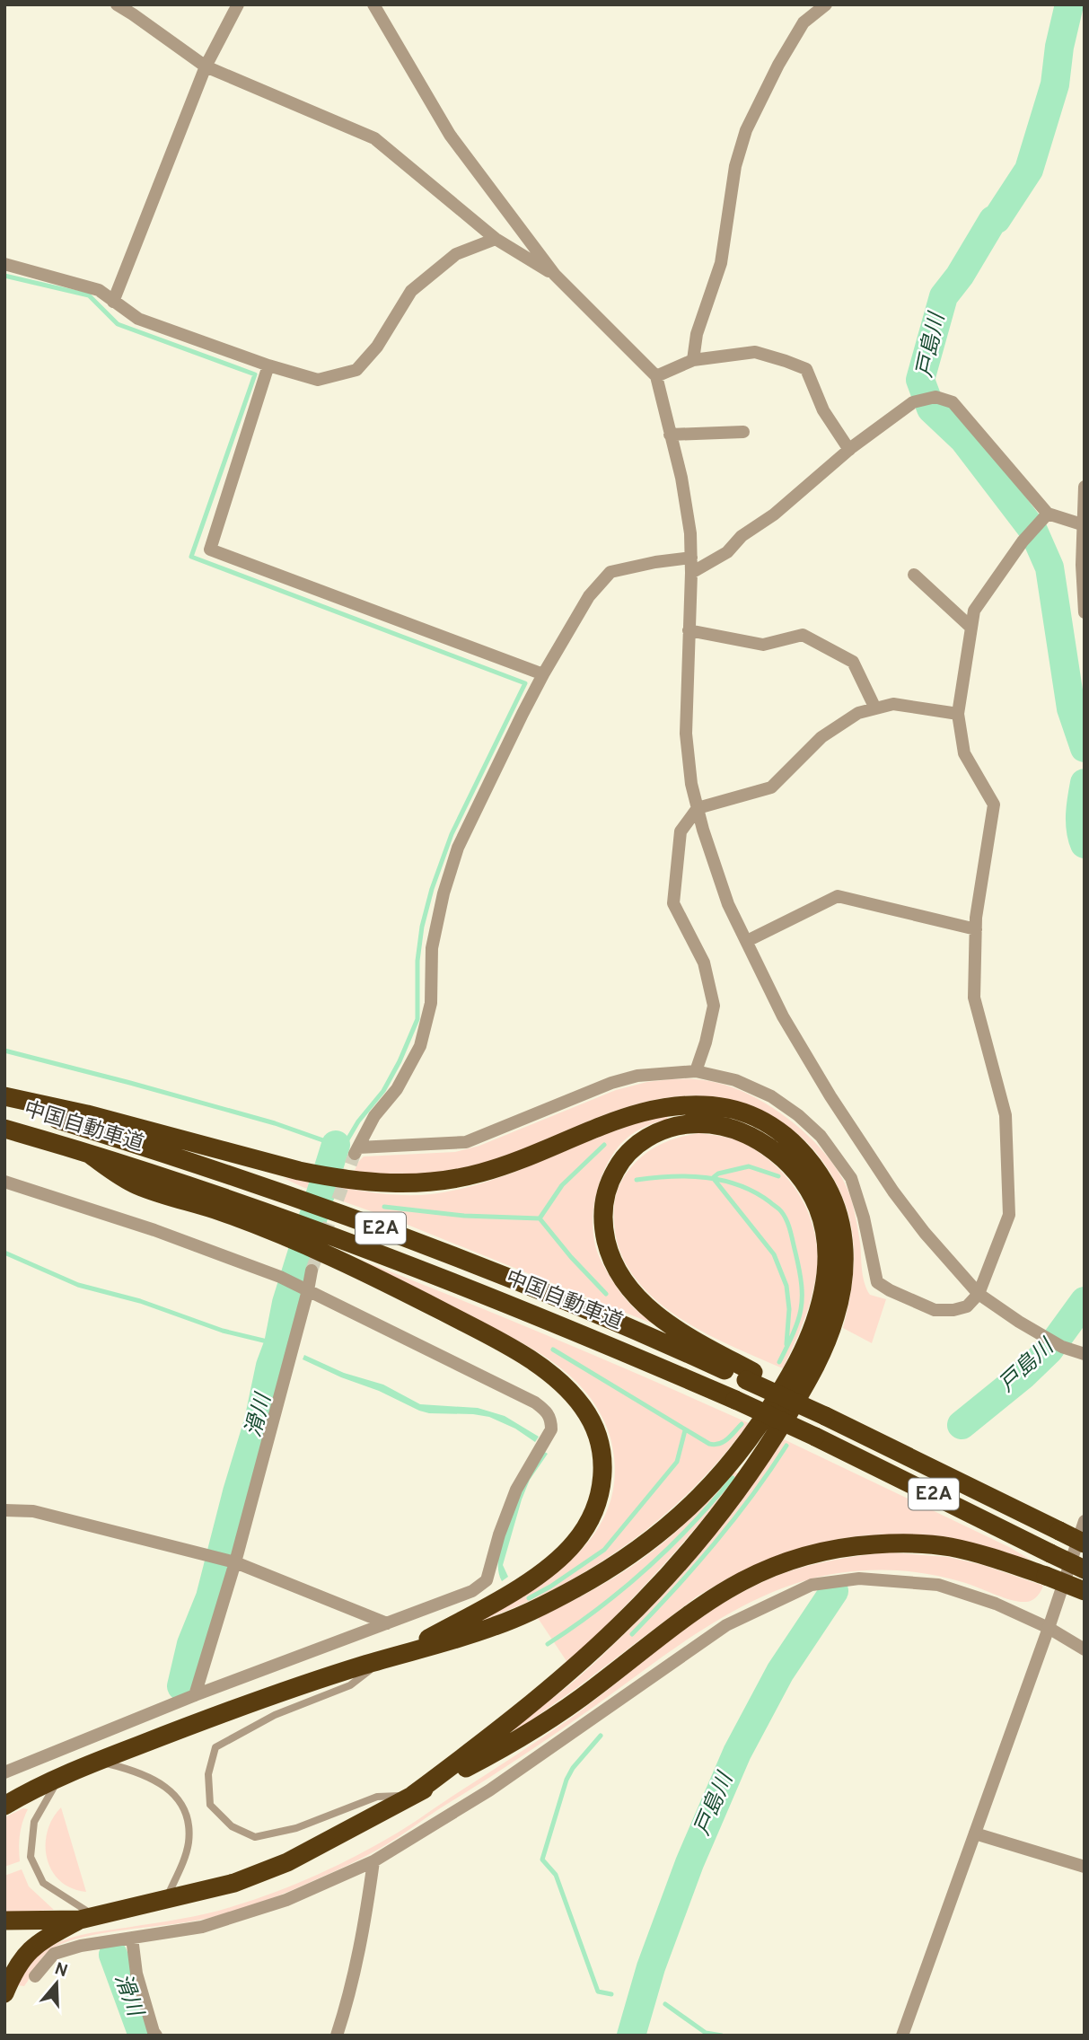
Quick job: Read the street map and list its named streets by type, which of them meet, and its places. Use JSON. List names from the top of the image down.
{
  "streets": {
    "highway": ["中国自動車道", "E2A"]
  },
  "water": ["戸島川", "滑川"],
  "north": "top"
}
